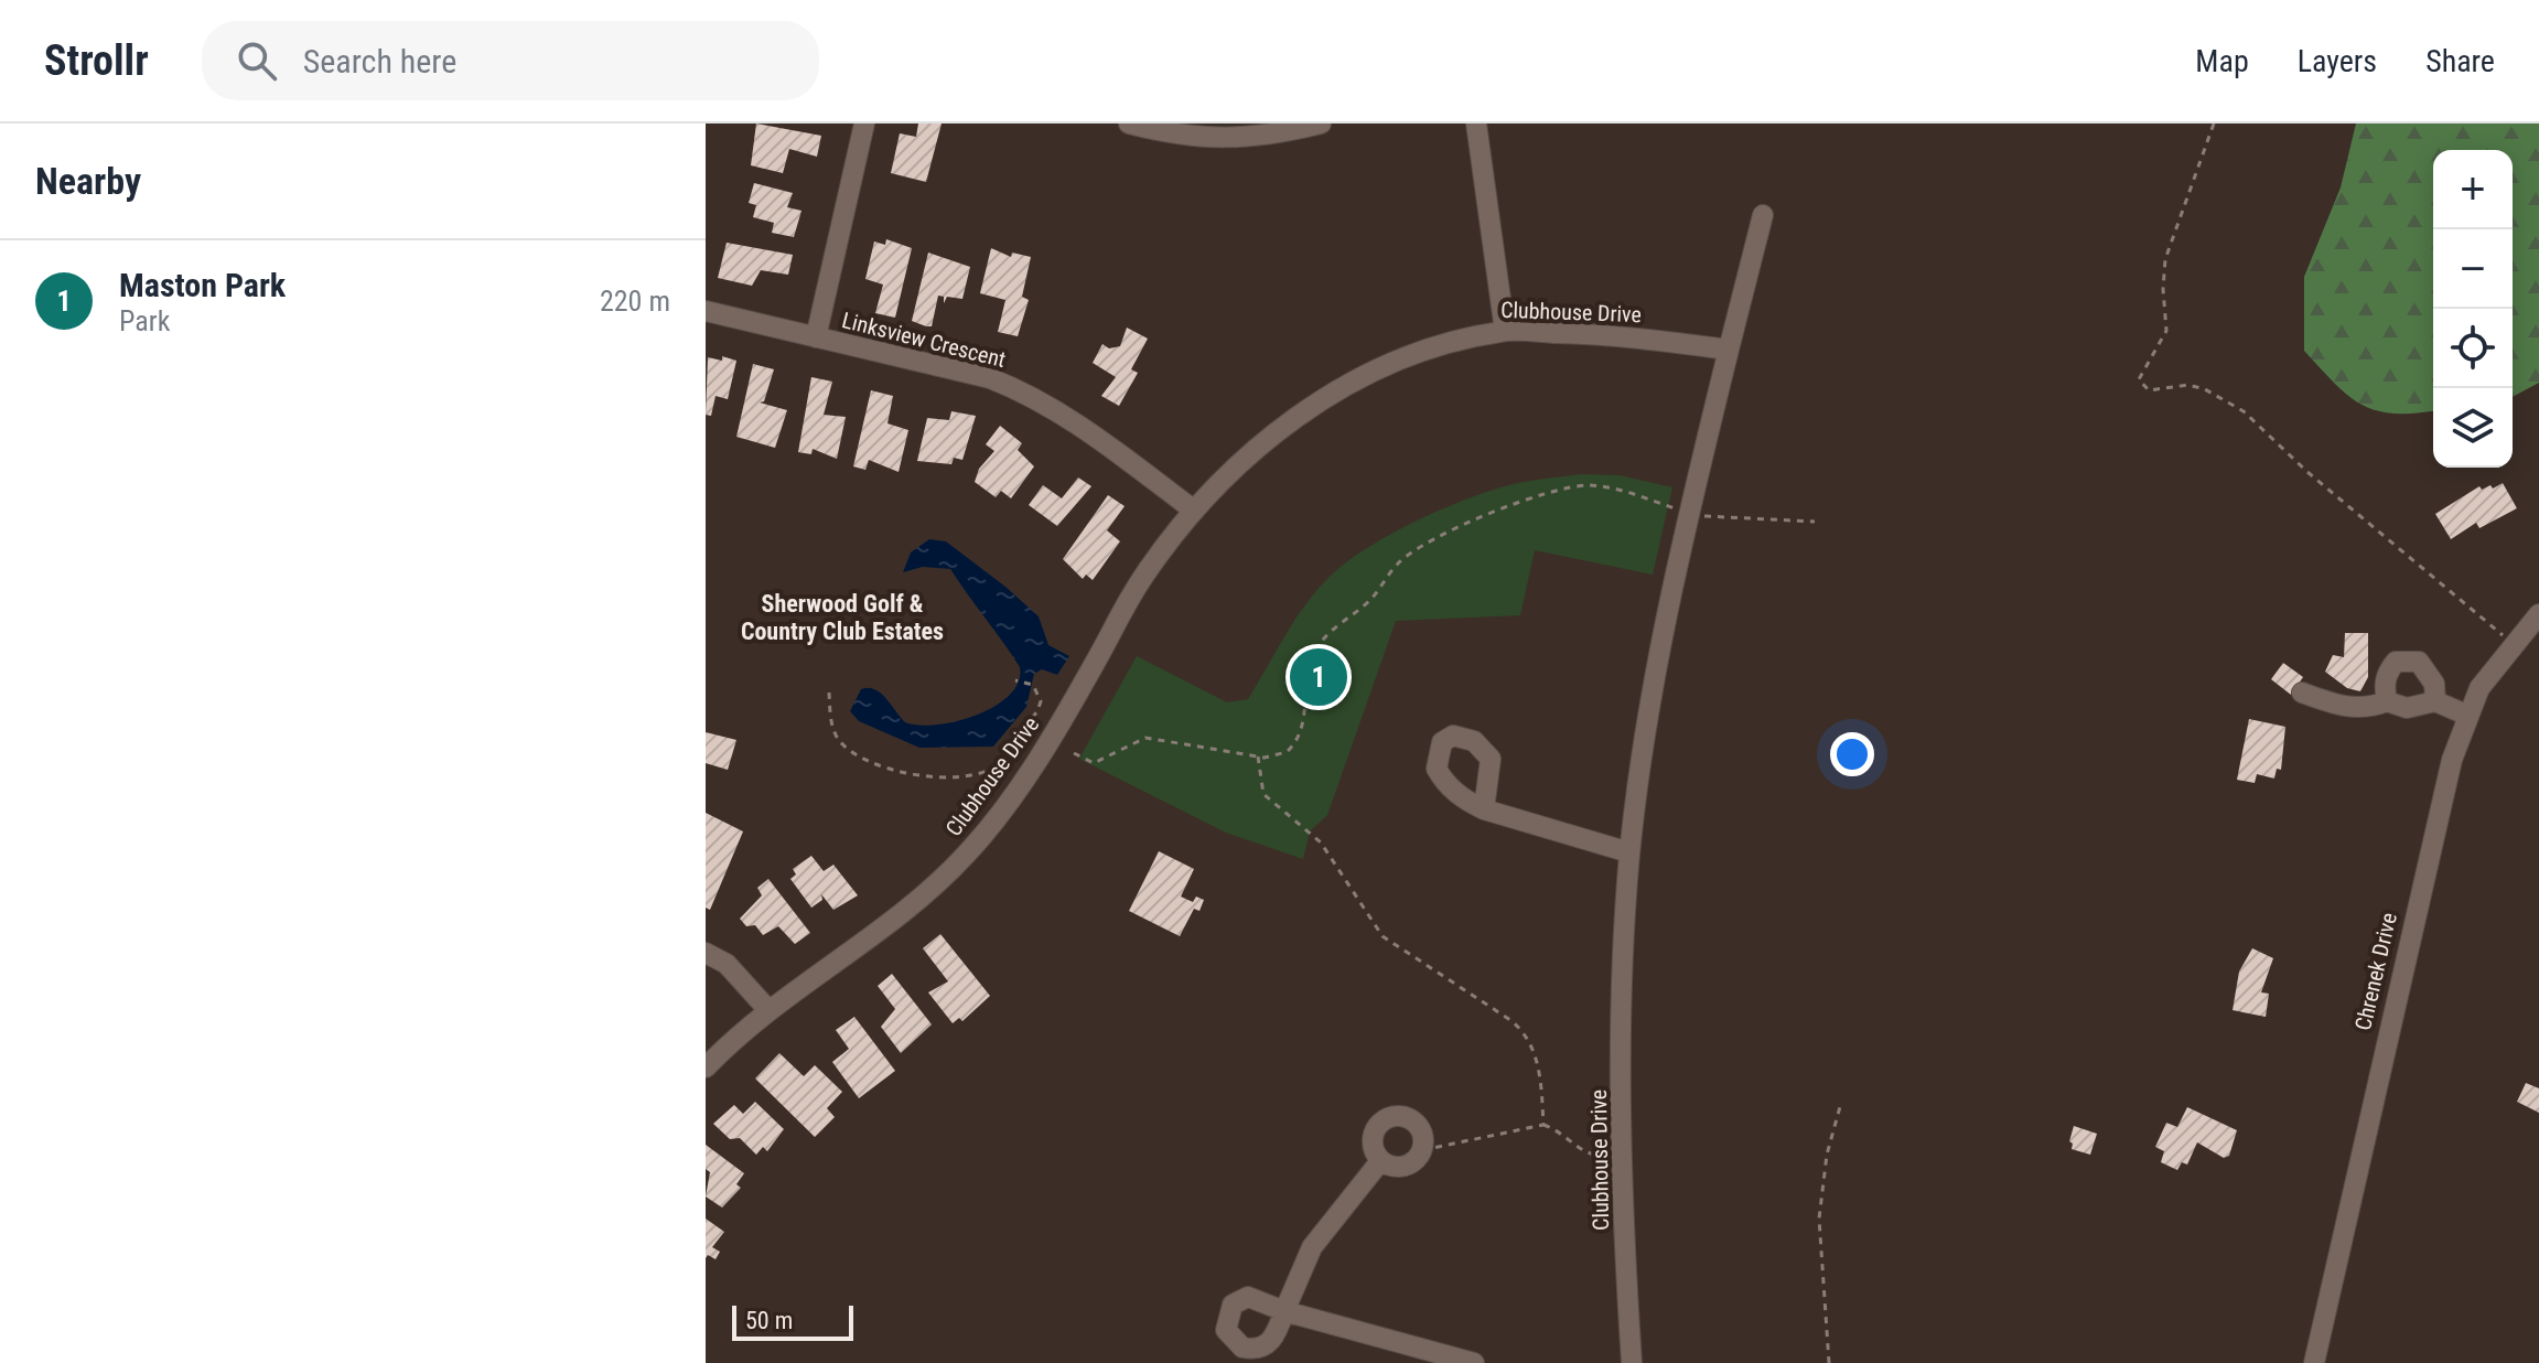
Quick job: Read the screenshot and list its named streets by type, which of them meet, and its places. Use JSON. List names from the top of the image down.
{
  "streets": {
    "street": ["Clubhouse Drive", "Linksview Crescent", "Chrenek Drive"]
  },
  "crossings": [
    ["Clubhouse Drive", "Linksview Crescent"]
  ],
  "districts": ["Sherwood Golf & Country Club Estates"],
  "scale_bar": "50 m",
  "page": {
    "header": "Strollr",
    "search": "Search here",
    "nav": ["Map", "Layers", "Share"],
    "heading": "Nearby",
    "map_buttons": ["+", "−"],
    "list": [
      {
        "mark": "1",
        "name": "Maston Park",
        "note": "Park",
        "value": "220 m"
      }
    ],
    "pins": "1",
    "scale": "50 m"
  }
}
